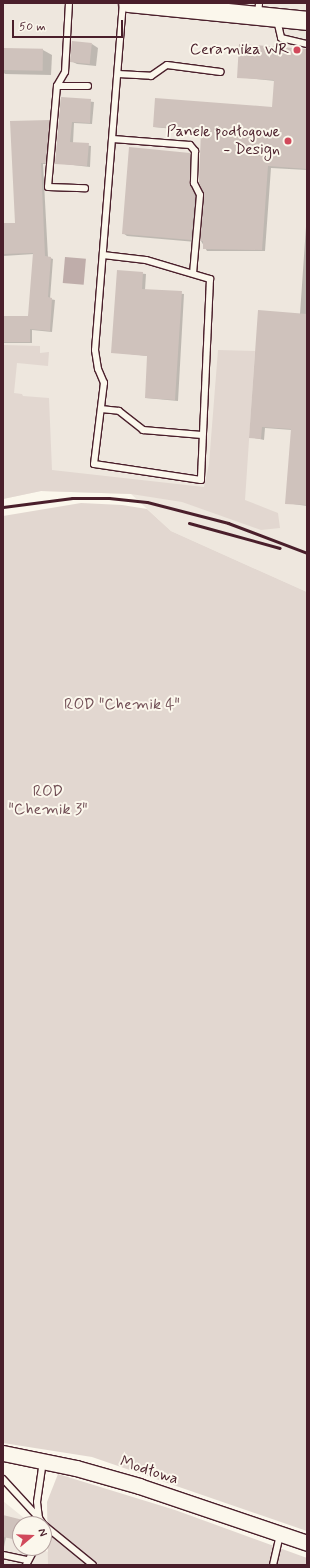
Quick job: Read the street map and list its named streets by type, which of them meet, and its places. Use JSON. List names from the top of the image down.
{
  "streets": {
    "street": ["Modłowa"]
  },
  "parks": ["ROD \"Chemik 4\"", "ROD \"Chemik 3\""],
  "places": ["Ceramika WR", "Panele podłogowe - Design"],
  "scale_bar": "50 m",
  "north": "right"
}
